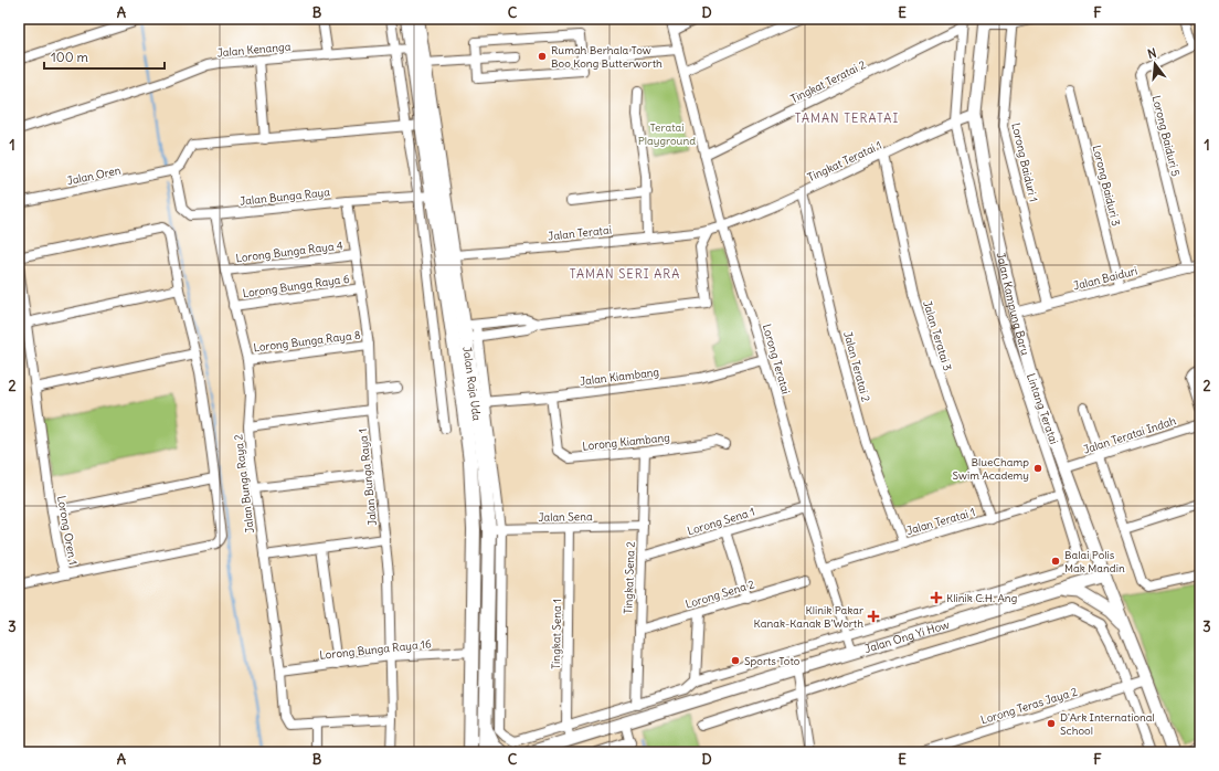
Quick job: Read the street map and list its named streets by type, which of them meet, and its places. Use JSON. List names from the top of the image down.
{
  "streets": {
    "main road": ["Jalan Kampung Baru", "Jalan Raja Uda", "Jalan Ong Yi How"],
    "street": [
      "Jalan Kenanga",
      "Tingkat Teratai 2",
      "Lorong Baiduri 5",
      "Tingkat Teratai 1",
      "Lorong Baiduri 1",
      "Jalan Oren",
      "Lorong Baiduri 3",
      "Jalan Bunga Raya",
      "Jalan Teratai",
      "Lorong Bunga Raya 4",
      "Jalan Baiduri",
      "Lorong Bunga Raya 6",
      "Jalan Teratai 3",
      "Lorong Bunga Raya 8",
      "Lorong Teratai",
      "Jalan Teratai 2",
      "Jalan Kiambang",
      "Lintang Teratai",
      "Jalan Teratai Indah",
      "Lorong Kiambang",
      "Jalan Bunga Raya 1",
      "Jalan Bunga Raya 2",
      "Jalan Sena",
      "Lorong Sena 1",
      "Jalan Teratai 1",
      "Lorong Oren 1",
      "Tingkat Sena 2",
      "Lorong Sena 2",
      "Tingkat Sena 1",
      "Lorong Bunga Raya 16",
      "Lorong Teras Jaya 2"
    ]
  },
  "crossings": [
    ["Jalan Kenanga", "Jalan Raja Uda"],
    ["Tingkat Teratai 2", "Lorong Teratai"],
    ["Tingkat Teratai 2", "Lintang Teratai"],
    ["Lorong Baiduri 5", "Jalan Baiduri"],
    ["Tingkat Teratai 1", "Jalan Teratai"],
    ["Tingkat Teratai 1", "Jalan Kampung Baru"],
    ["Tingkat Teratai 1", "Jalan Teratai 3"],
    ["Tingkat Teratai 1", "Lorong Teratai"],
    ["Tingkat Teratai 1", "Jalan Teratai 2"],
    ["Tingkat Teratai 1", "Lintang Teratai"],
    ["Lorong Baiduri 1", "Jalan Baiduri"],
    ["Jalan Oren", "Jalan Bunga Raya"],
    ["Lorong Baiduri 3", "Jalan Baiduri"],
    ["Jalan Bunga Raya", "Jalan Raja Uda"],
    ["Jalan Bunga Raya", "Jalan Bunga Raya 1"],
    ["Jalan Bunga Raya", "Jalan Bunga Raya 2"],
    ["Jalan Teratai", "Lorong Teratai"],
    ["Jalan Teratai", "Jalan Raja Uda"],
    ["Lorong Bunga Raya 4", "Jalan Bunga Raya 1"],
    ["Lorong Bunga Raya 4", "Jalan Bunga Raya 2"],
    ["Jalan Baiduri", "Jalan Kampung Baru"],
    ["Lorong Bunga Raya 6", "Jalan Bunga Raya 1"],
    ["Lorong Bunga Raya 6", "Jalan Bunga Raya 2"],
    ["Jalan Kampung Baru", "Jalan Teratai Indah"],
    ["Jalan Kampung Baru", "Jalan Ong Yi How"],
    ["Jalan Teratai 3", "Jalan Teratai 1"],
    ["Lorong Bunga Raya 8", "Jalan Bunga Raya 1"],
    ["Lorong Bunga Raya 8", "Jalan Bunga Raya 2"],
    ["Lorong Teratai", "Jalan Kiambang"],
    ["Lorong Teratai", "Lorong Sena 1"],
    ["Lorong Teratai", "Jalan Teratai 1"],
    ["Lorong Teratai", "Jalan Ong Yi How"],
    ["Jalan Teratai 2", "Jalan Teratai 1"],
    ["Jalan Kiambang", "Jalan Raja Uda"],
    ["Jalan Kiambang", "Lorong Kiambang"],
    ["Jalan Raja Uda", "Jalan Sena"],
    ["Jalan Raja Uda", "Jalan Ong Yi How"],
    ["Jalan Raja Uda", "Lorong Bunga Raya 16"],
    ["Lintang Teratai", "Jalan Teratai 1"],
    ["Lintang Teratai", "Jalan Ong Yi How"],
    ["Lorong Kiambang", "Tingkat Sena 2"],
    ["Jalan Bunga Raya 1", "Lorong Bunga Raya 16"],
    ["Jalan Bunga Raya 2", "Lorong Bunga Raya 16"],
    ["Jalan Sena", "Tingkat Sena 2"],
    ["Jalan Sena", "Tingkat Sena 1"],
    ["Lorong Sena 1", "Tingkat Sena 2"],
    ["Jalan Teratai 1", "Jalan Ong Yi How"],
    ["Tingkat Sena 2", "Lorong Sena 2"],
    ["Tingkat Sena 2", "Jalan Ong Yi How"],
    ["Tingkat Sena 1", "Jalan Ong Yi How"],
    ["Jalan Ong Yi How", "Lorong Teras Jaya 2"]
  ],
  "districts": ["TAMAN TERATAI", "TAMAN SERI ARA"],
  "parks": ["Teratai Playground"],
  "places": {
    "other": [
      "Rumah Berhala Tow Boo Kong Butterworth",
      "BlueChamp Swim Academy",
      "Balai Polis Mak Mandin",
      "Sports Toto",
      "D'Ark International School"
    ],
    "health": ["Klinik C.H. Ang", "Klinik Pakar Kanak-Kanak B'Worth"]
  },
  "scale_bar": "100 m",
  "north": "top",
  "grid": {
    "columns": [
      "A",
      "B",
      "C",
      "D",
      "E",
      "F"
    ],
    "rows": ["1", "2", "3"]
  }
}
